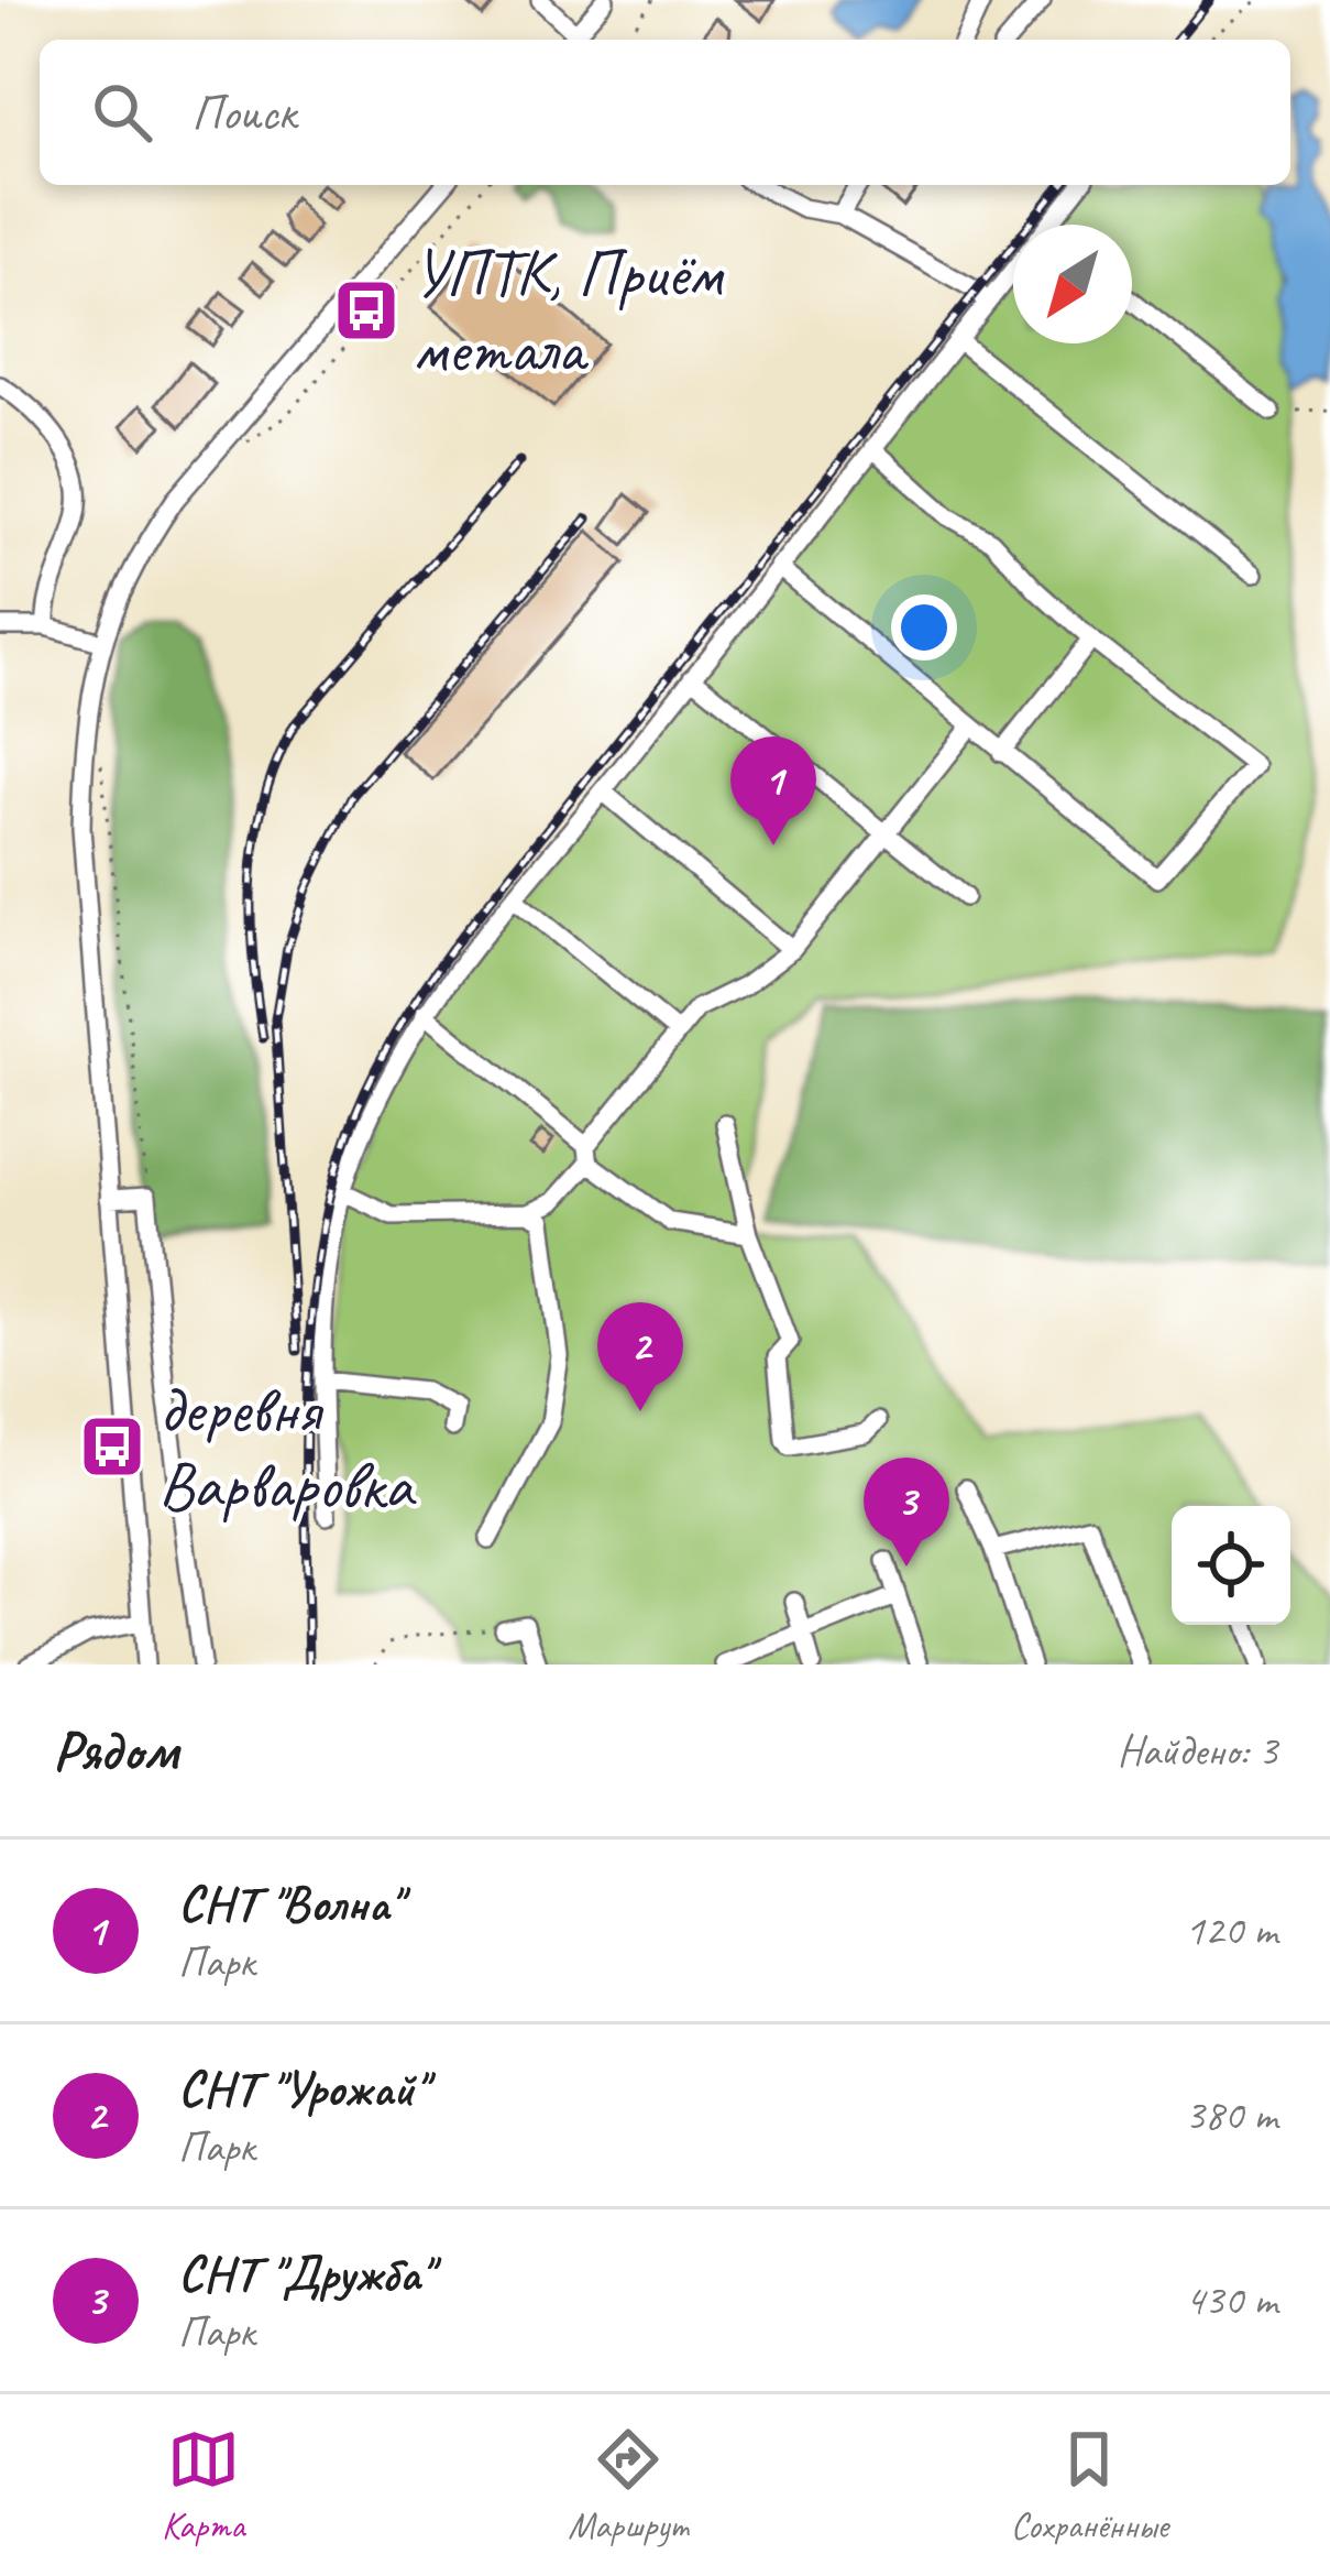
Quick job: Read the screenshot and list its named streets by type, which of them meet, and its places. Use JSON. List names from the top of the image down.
{
  "places": {
    "bus stop": ["УПТК, Приём метала", "деревня Варваровка"]
  },
  "north": "bottom left",
  "page": {
    "search": "Поиск",
    "pins": ["1", "2", "3"],
    "heading": ["Рядом", "Найдено: 3"],
    "list": [
      {
        "mark": "1",
        "name": "СНТ \"Волна\"",
        "note": "Парк",
        "value": "120 m"
      },
      {
        "mark": "2",
        "name": "СНТ \"Урожай\"",
        "note": "Парк",
        "value": "380 m"
      },
      {
        "mark": "3",
        "name": "СНТ \"Дружба\"",
        "note": "Парк",
        "value": "430 m"
      }
    ],
    "nav": ["Карта", "Маршрут", "Сохранённые"]
  }
}
